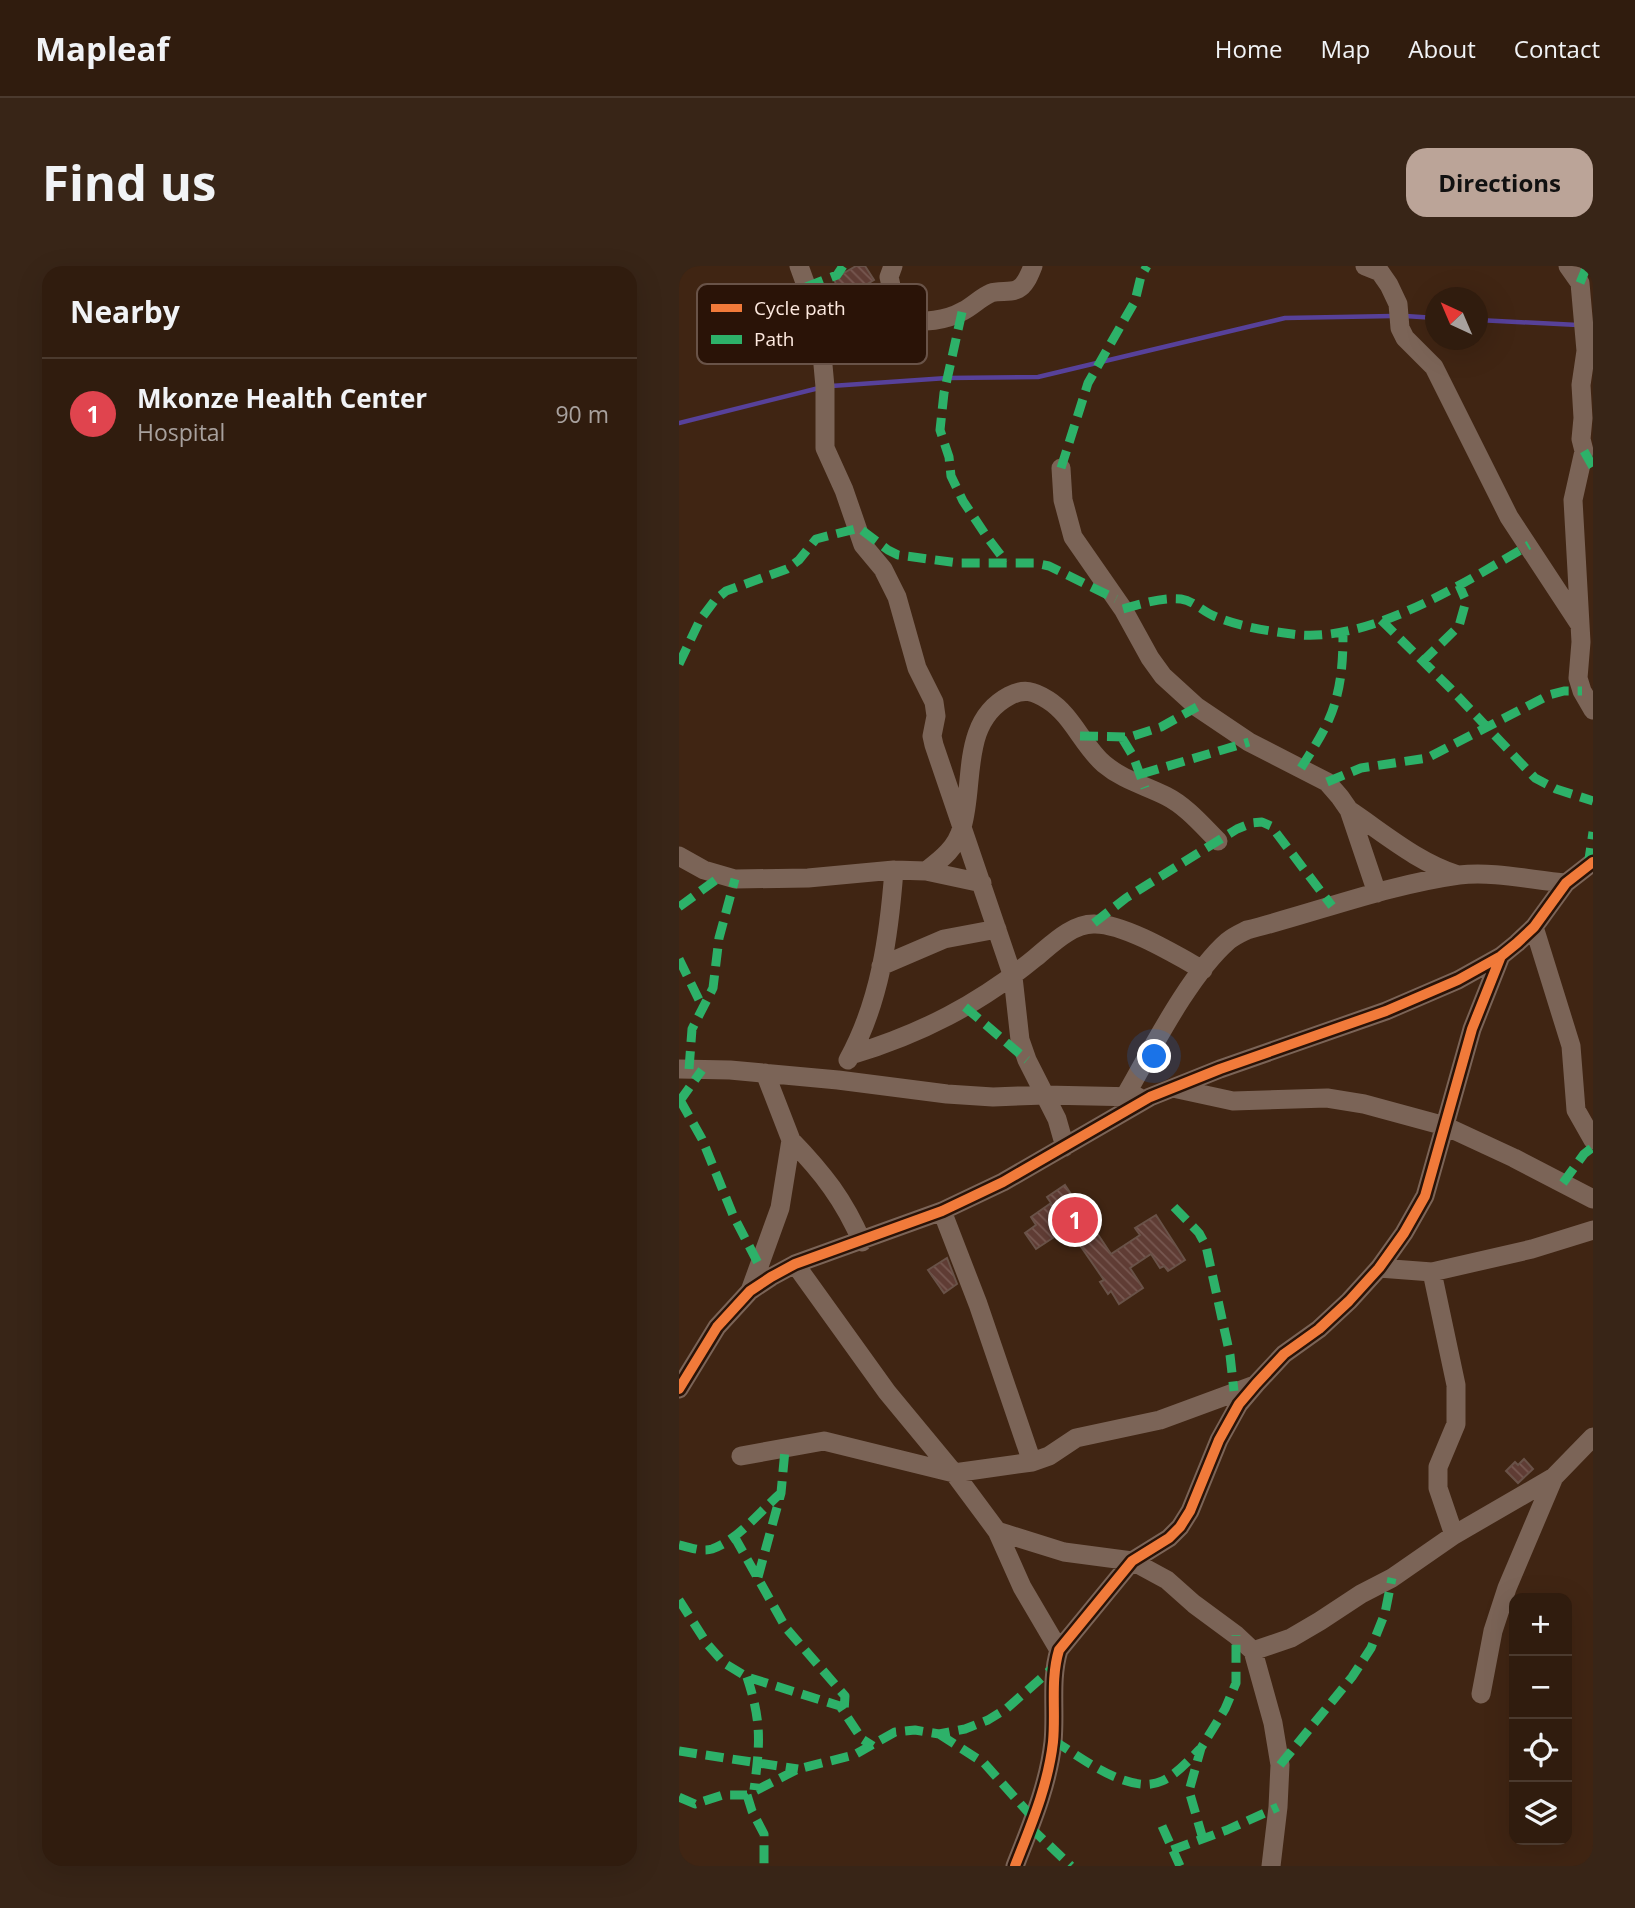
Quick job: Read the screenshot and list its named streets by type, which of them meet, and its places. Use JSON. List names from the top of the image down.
{
  "legend": ["Cycle path", "Path"],
  "north": "top left",
  "page": {
    "header": "Mapleaf",
    "nav": [
      "Home",
      "Map",
      "About",
      "Contact"
    ],
    "buttons": "Directions",
    "title": "Find us",
    "heading": "Nearby",
    "list": [
      {
        "mark": "1",
        "name": "Mkonze Health Center",
        "note": "Hospital",
        "value": "90 m"
      }
    ],
    "pins": "1",
    "map_buttons": ["+", "−"]
  }
}
